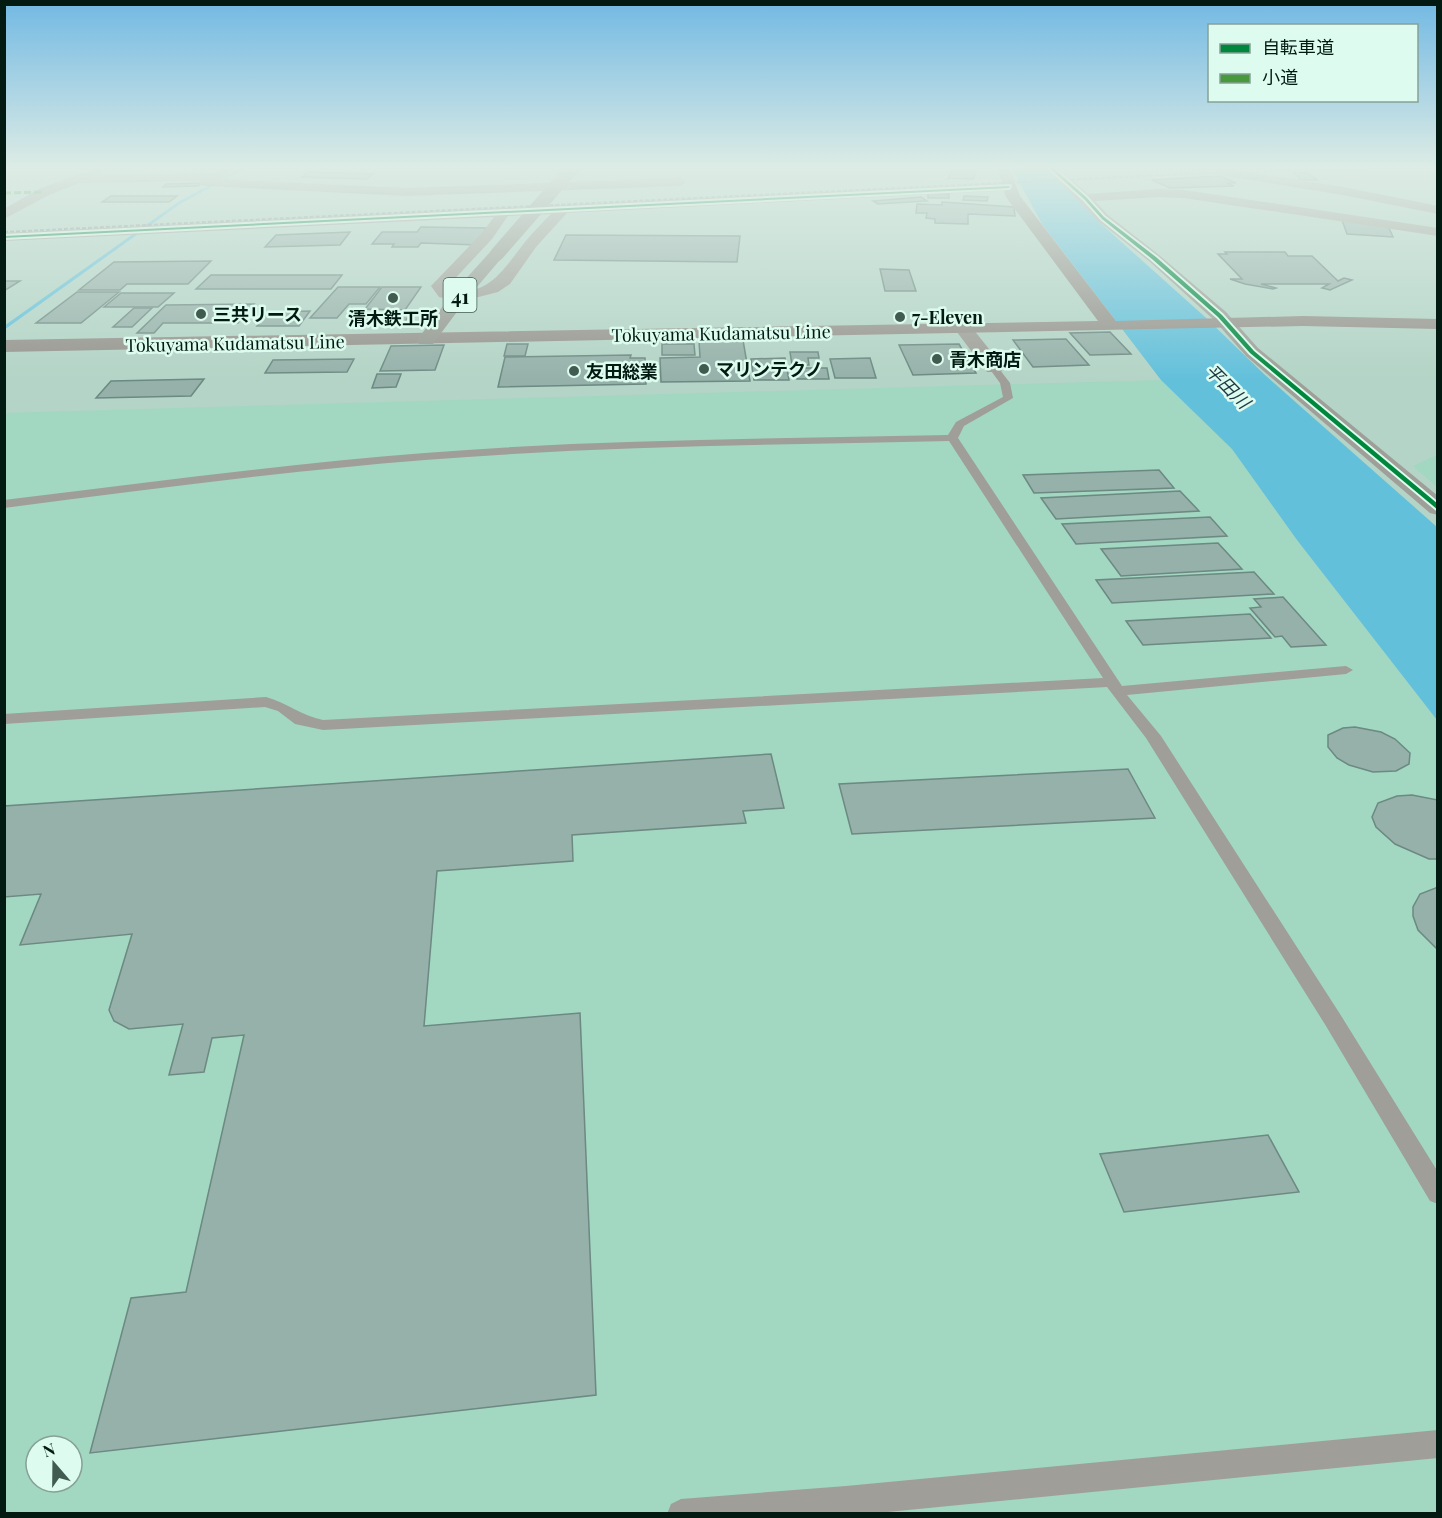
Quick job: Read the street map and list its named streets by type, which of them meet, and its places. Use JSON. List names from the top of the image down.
{
  "streets": {
    "main road": ["41", "Tokuyama Kudamatsu Line"]
  },
  "crossings": [
    ["41", "Tokuyama Kudamatsu Line"]
  ],
  "water": ["平田川"],
  "places": [
    "清木鉄工所",
    "三共リース",
    "7-Eleven",
    "青木商店",
    "マリンテクノ",
    "友田総業"
  ],
  "legend": ["自転車道", "小道"],
  "north": "top"
}
